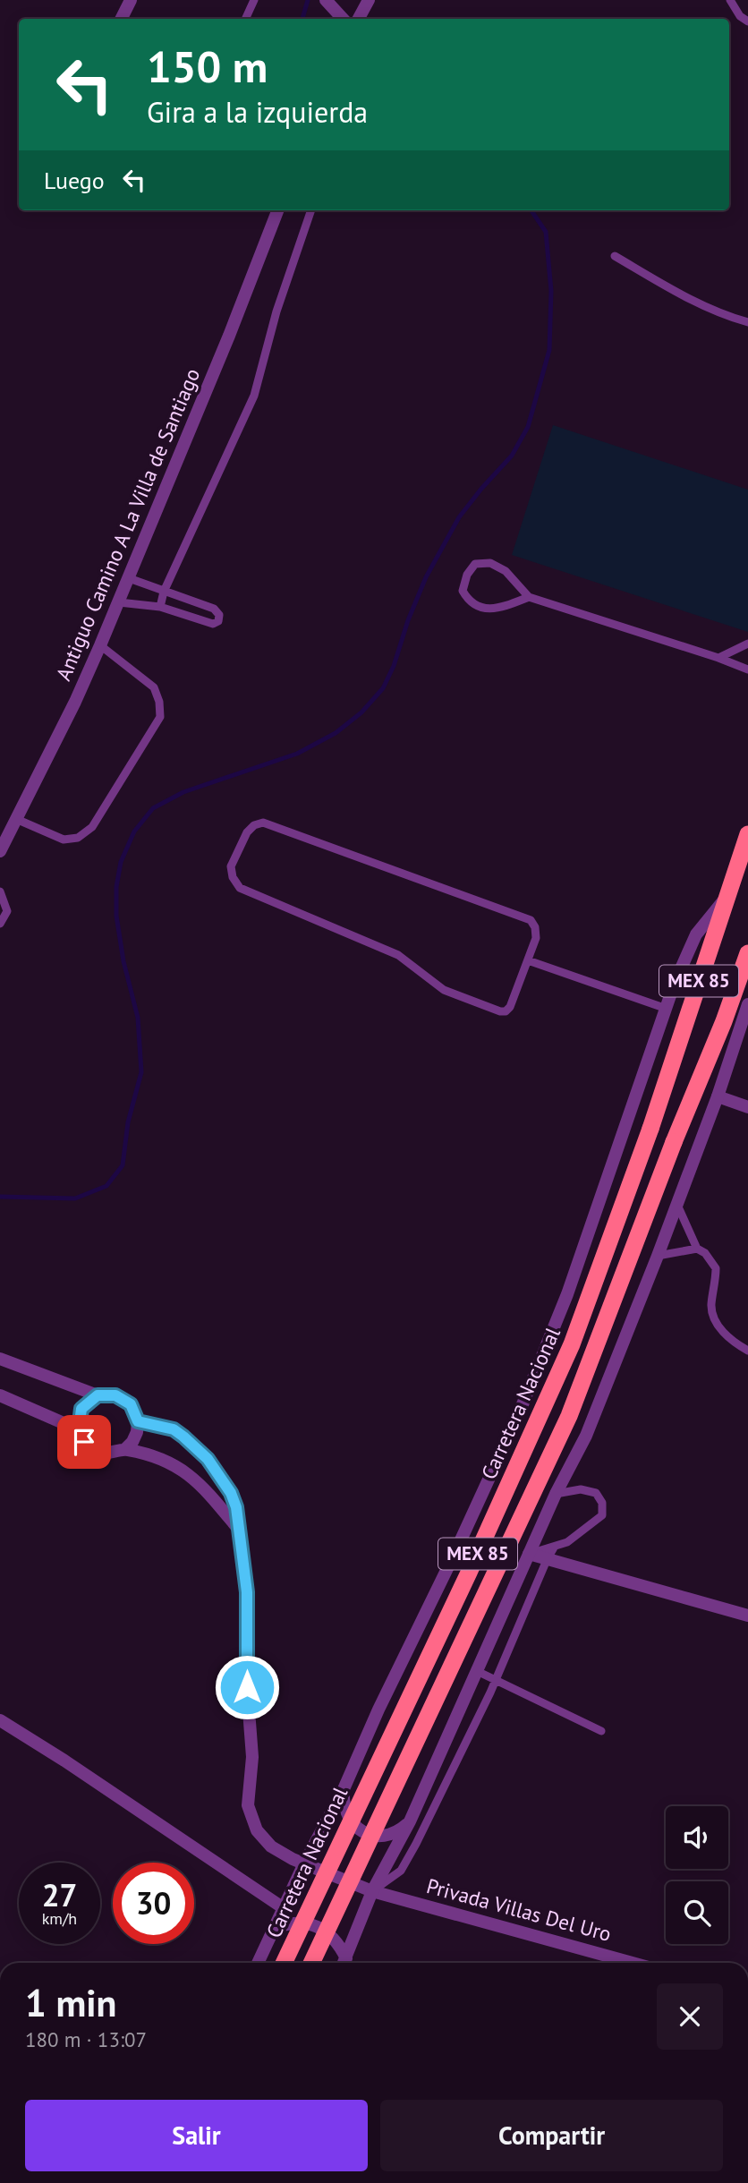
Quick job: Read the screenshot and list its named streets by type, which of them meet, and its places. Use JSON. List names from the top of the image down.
{
  "streets": {
    "highway": ["MEX 85", "Carretera Nacional"],
    "street": ["Antiguo Camino A La Villa de Santiago", "Privada Villas Del Uro"]
  },
  "crossings": [
    ["MEX 85", "Carretera Nacional"],
    ["MEX 85", "Privada Villas Del Uro"]
  ],
  "page": {
    "turn": ["150 m", "Gira a la izquierda"],
    "then": "Luego",
    "speed": "27 km/h",
    "limit": "30",
    "heading": ["1 min", "180 m · 13:07"],
    "buttons": ["Salir", "Compartir"]
  }
}
